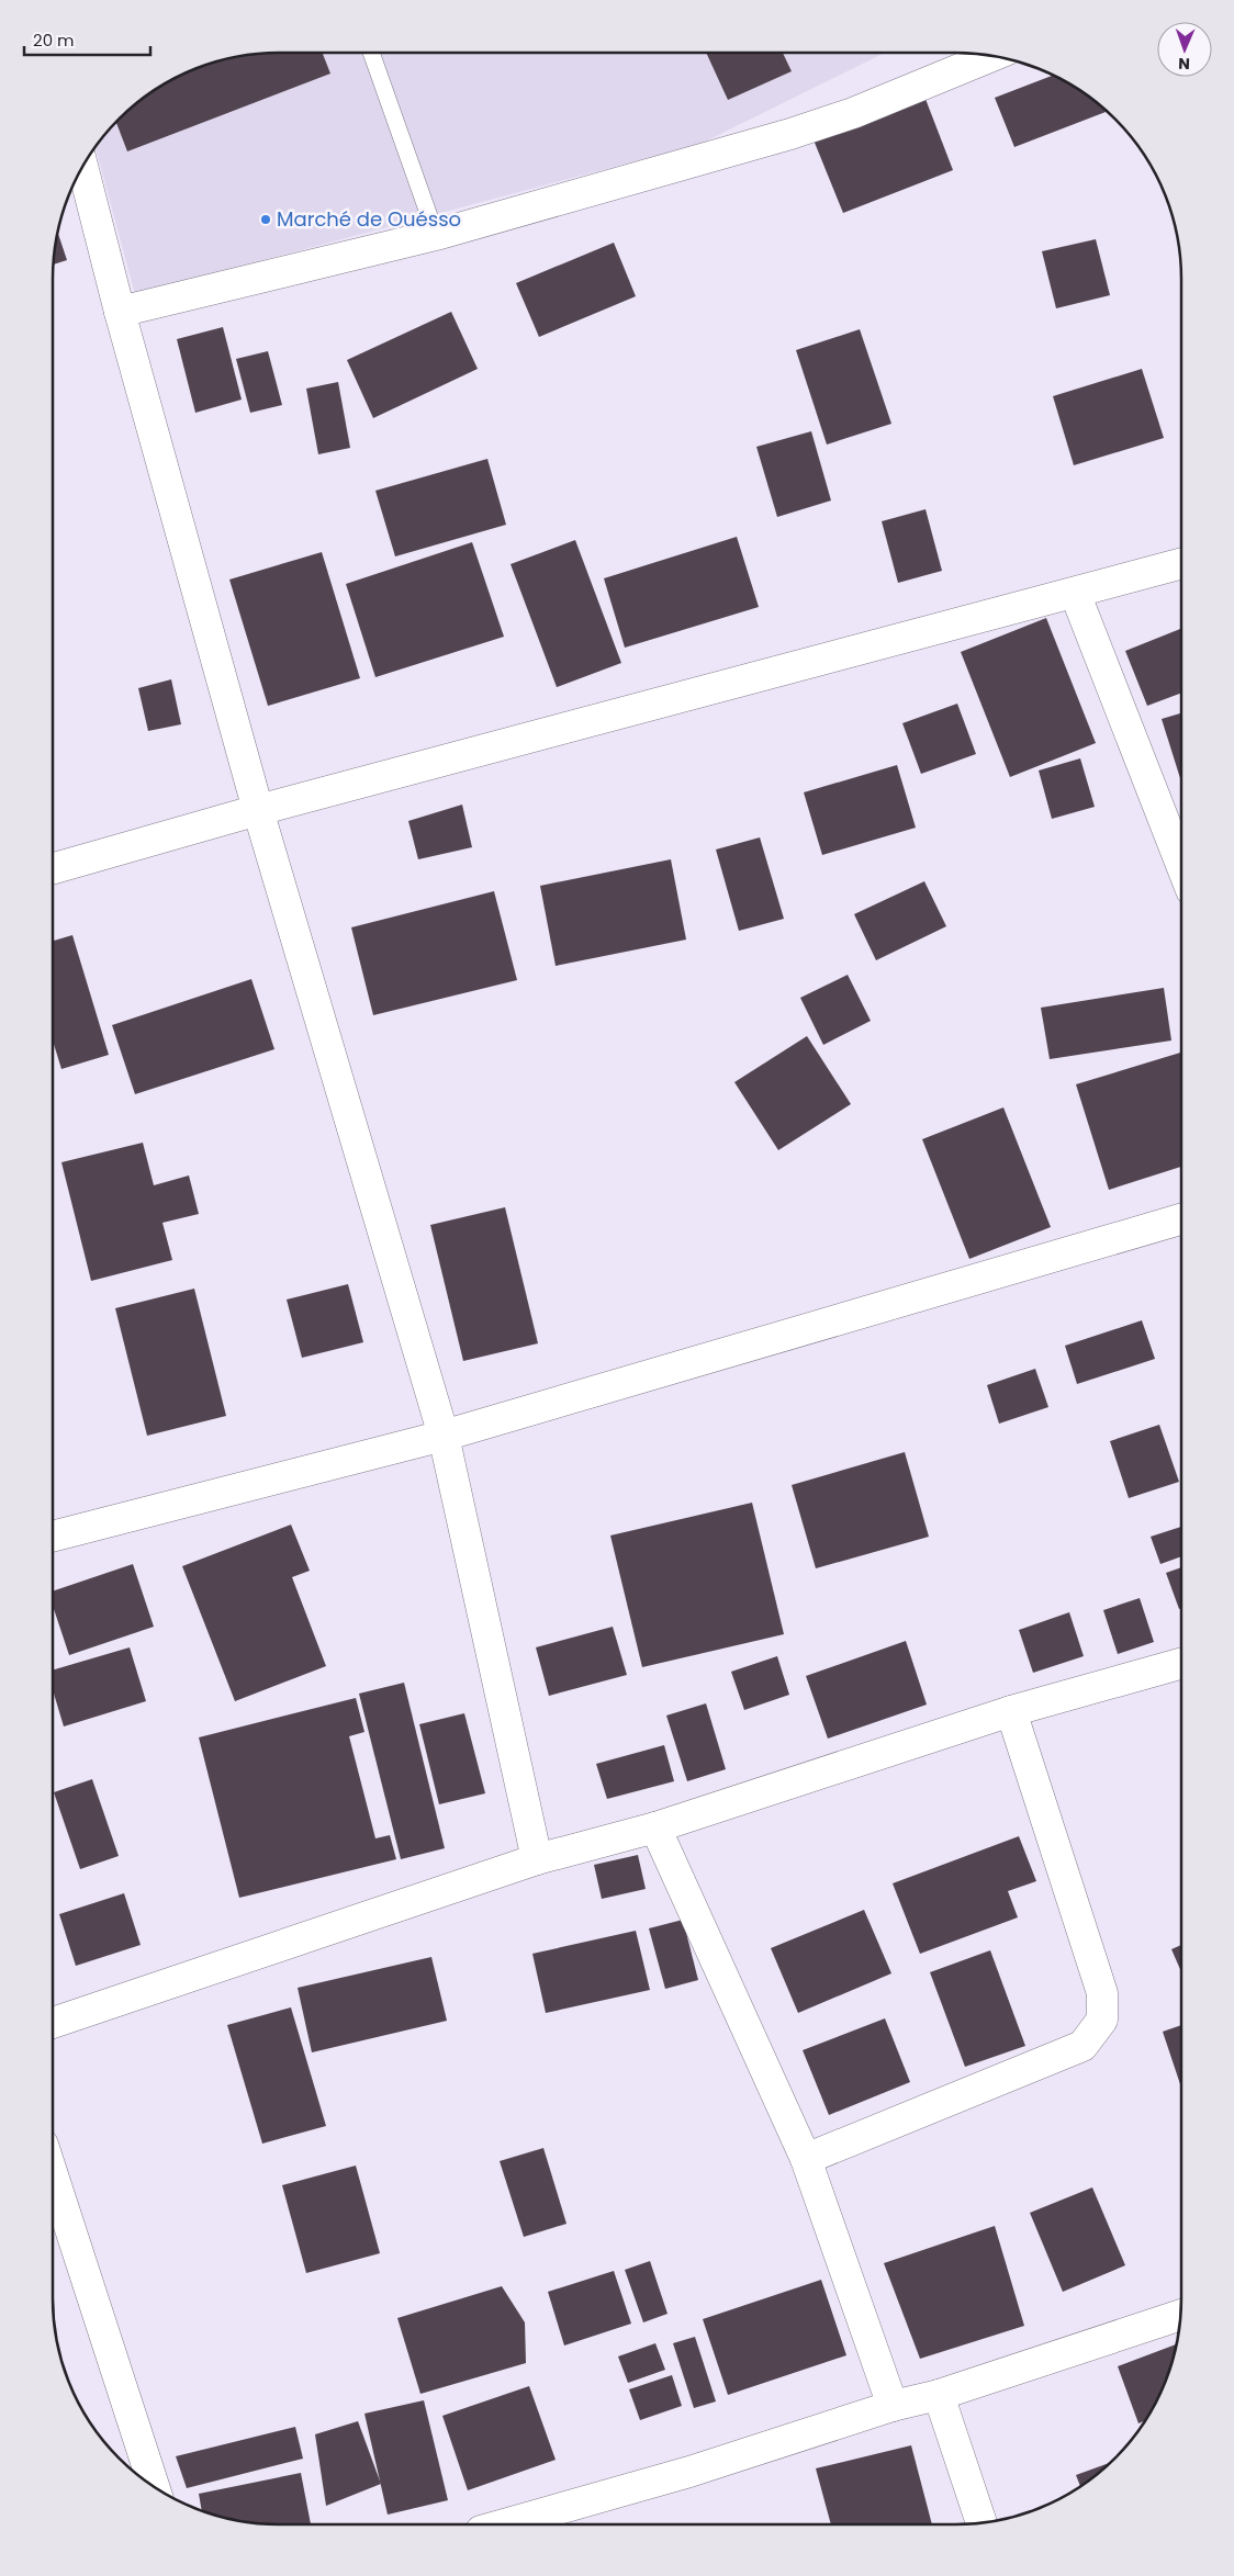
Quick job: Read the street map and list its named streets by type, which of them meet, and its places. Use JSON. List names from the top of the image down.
{
  "places": ["Marché de Ouésso"],
  "scale_bar": "20 m",
  "north": "bottom"
}
